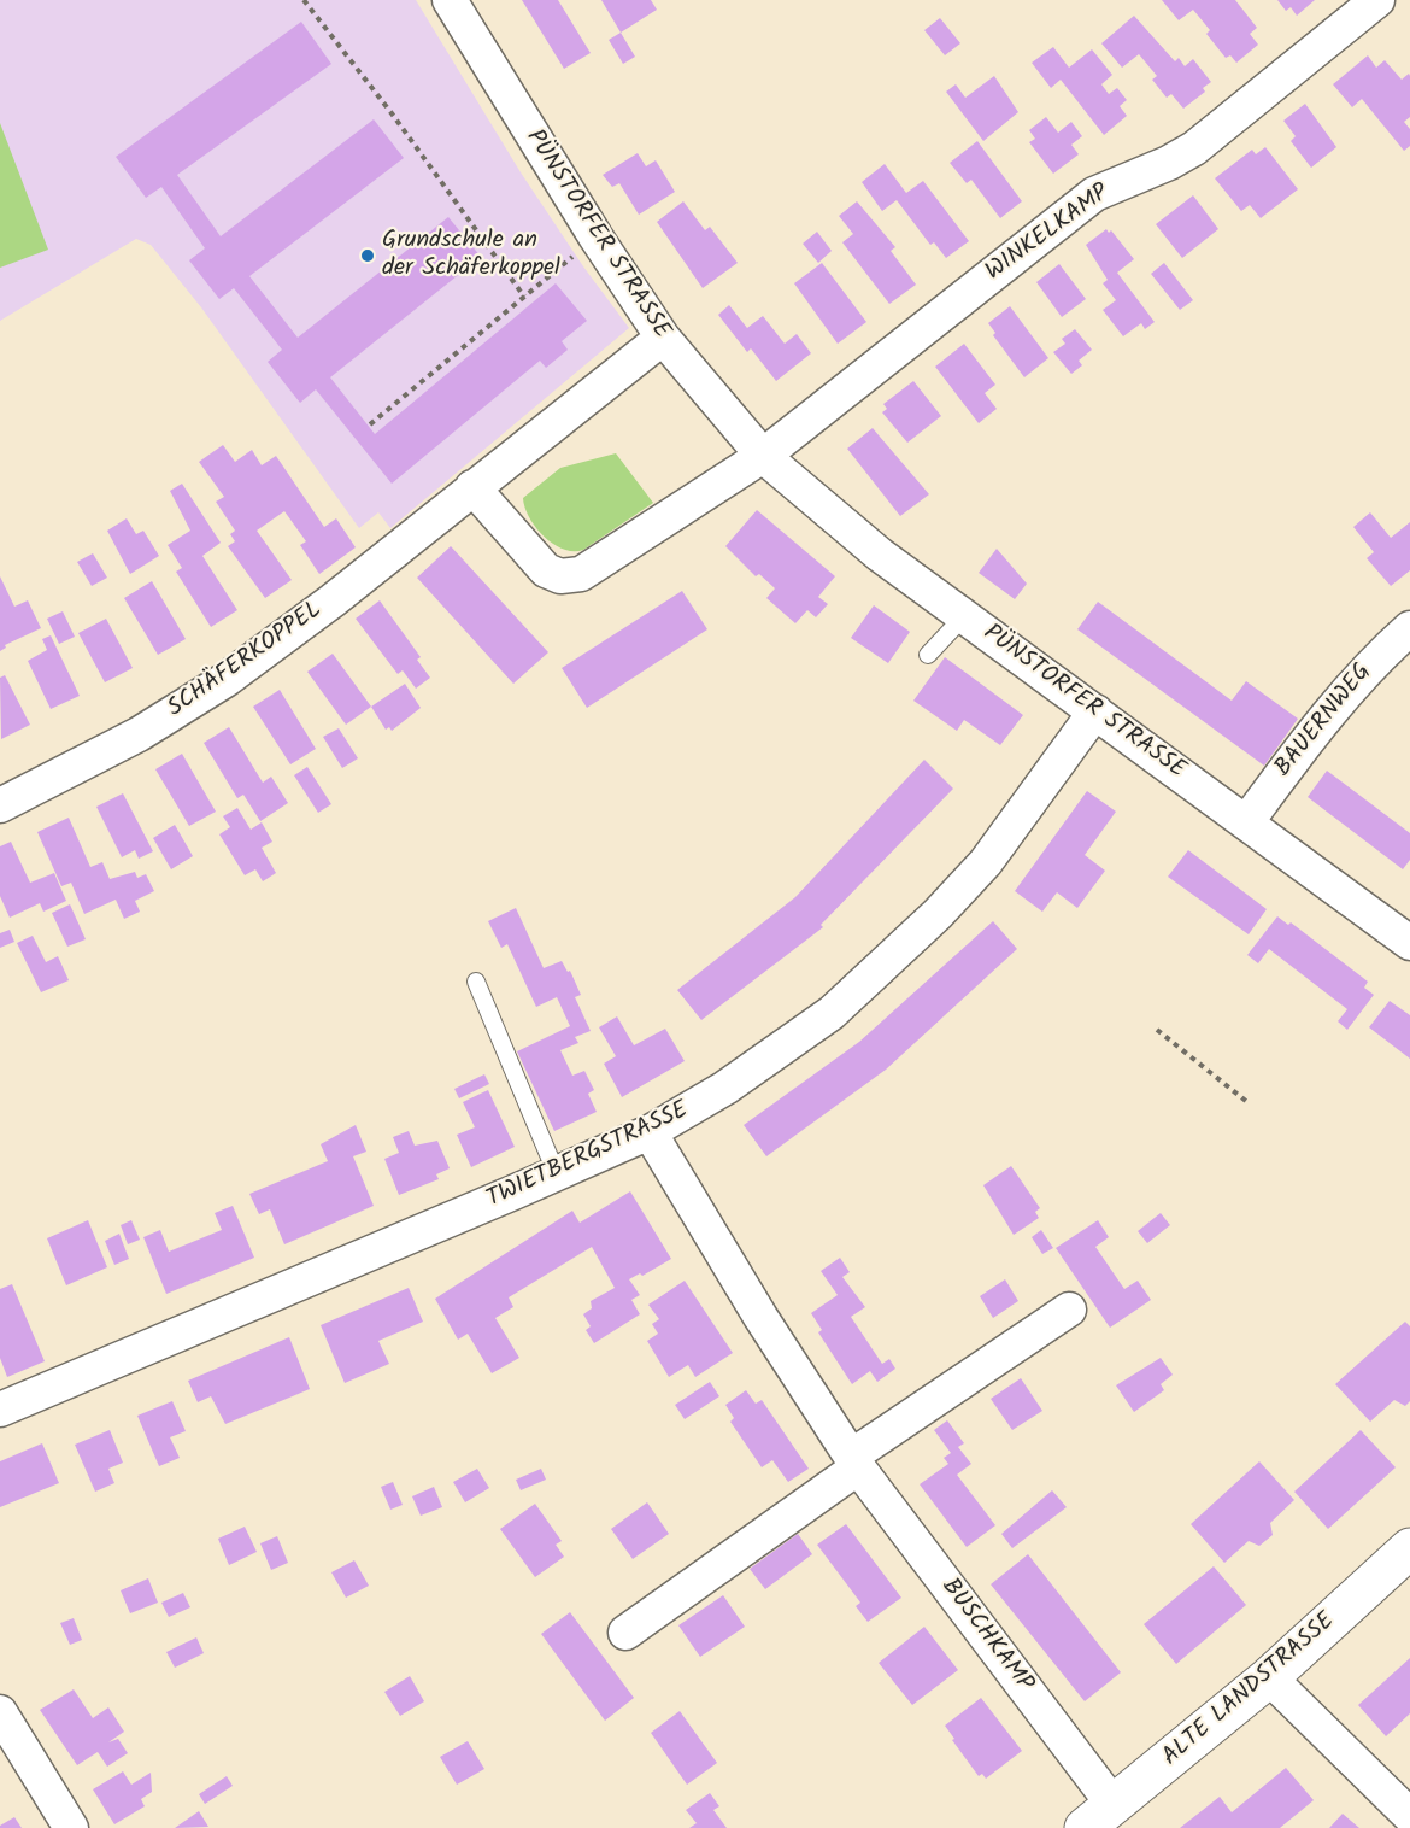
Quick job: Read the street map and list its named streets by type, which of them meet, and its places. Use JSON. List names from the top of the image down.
{
  "streets": {
    "street": [
      "WINKELKAMP",
      "PÜNSTORFER STRASSE",
      "SCHÄFERKOPPEL",
      "BAUERNWEG",
      "TWIETBERGSTRASSE",
      "BUSCHKAMP",
      "ALTE LANDSTRASSE"
    ]
  },
  "crossings": [
    ["WINKELKAMP", "PÜNSTORFER STRASSE"],
    ["PÜNSTORFER STRASSE", "SCHÄFERKOPPEL"],
    ["PÜNSTORFER STRASSE", "BAUERNWEG"],
    ["PÜNSTORFER STRASSE", "TWIETBERGSTRASSE"],
    ["TWIETBERGSTRASSE", "BUSCHKAMP"],
    ["BUSCHKAMP", "ALTE LANDSTRASSE"]
  ],
  "places": ["Grundschule an der Schäferkoppel"]
}
